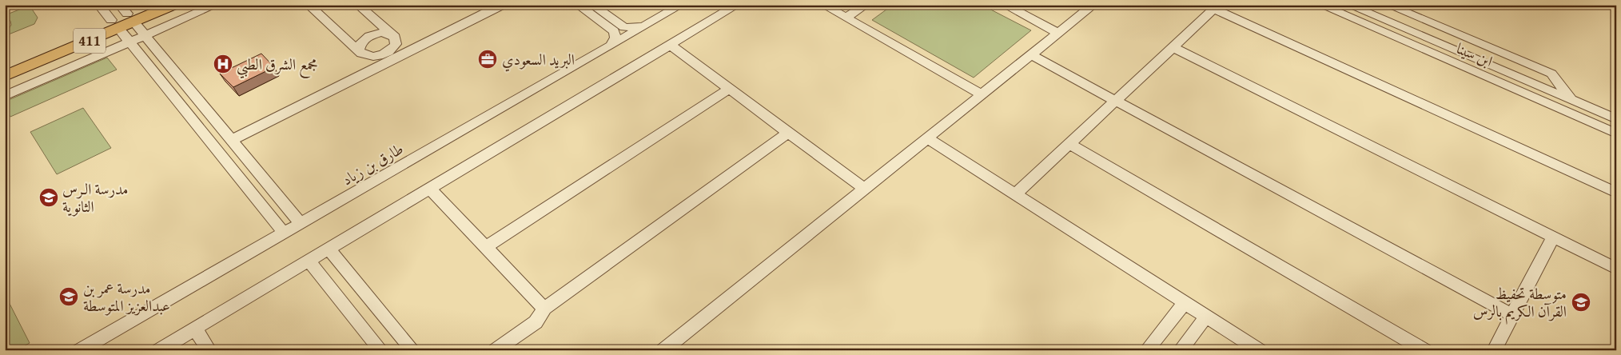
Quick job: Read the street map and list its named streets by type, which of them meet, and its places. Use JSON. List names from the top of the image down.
{
  "streets": {
    "main road": ["411"],
    "street": ["ابن سينا", "طارق بن زياد"]
  },
  "places": {
    "office": ["البريد السعودي"],
    "hospital": ["مجمع الشرق الطبي"],
    "school or university": ["مدرسة الـرس الثانوية", "مدرسة عمر بن عبدالعزيز المتوسطة", "متوسطة تحفيظ القرآن الكريم بالرس"]
  }
}
